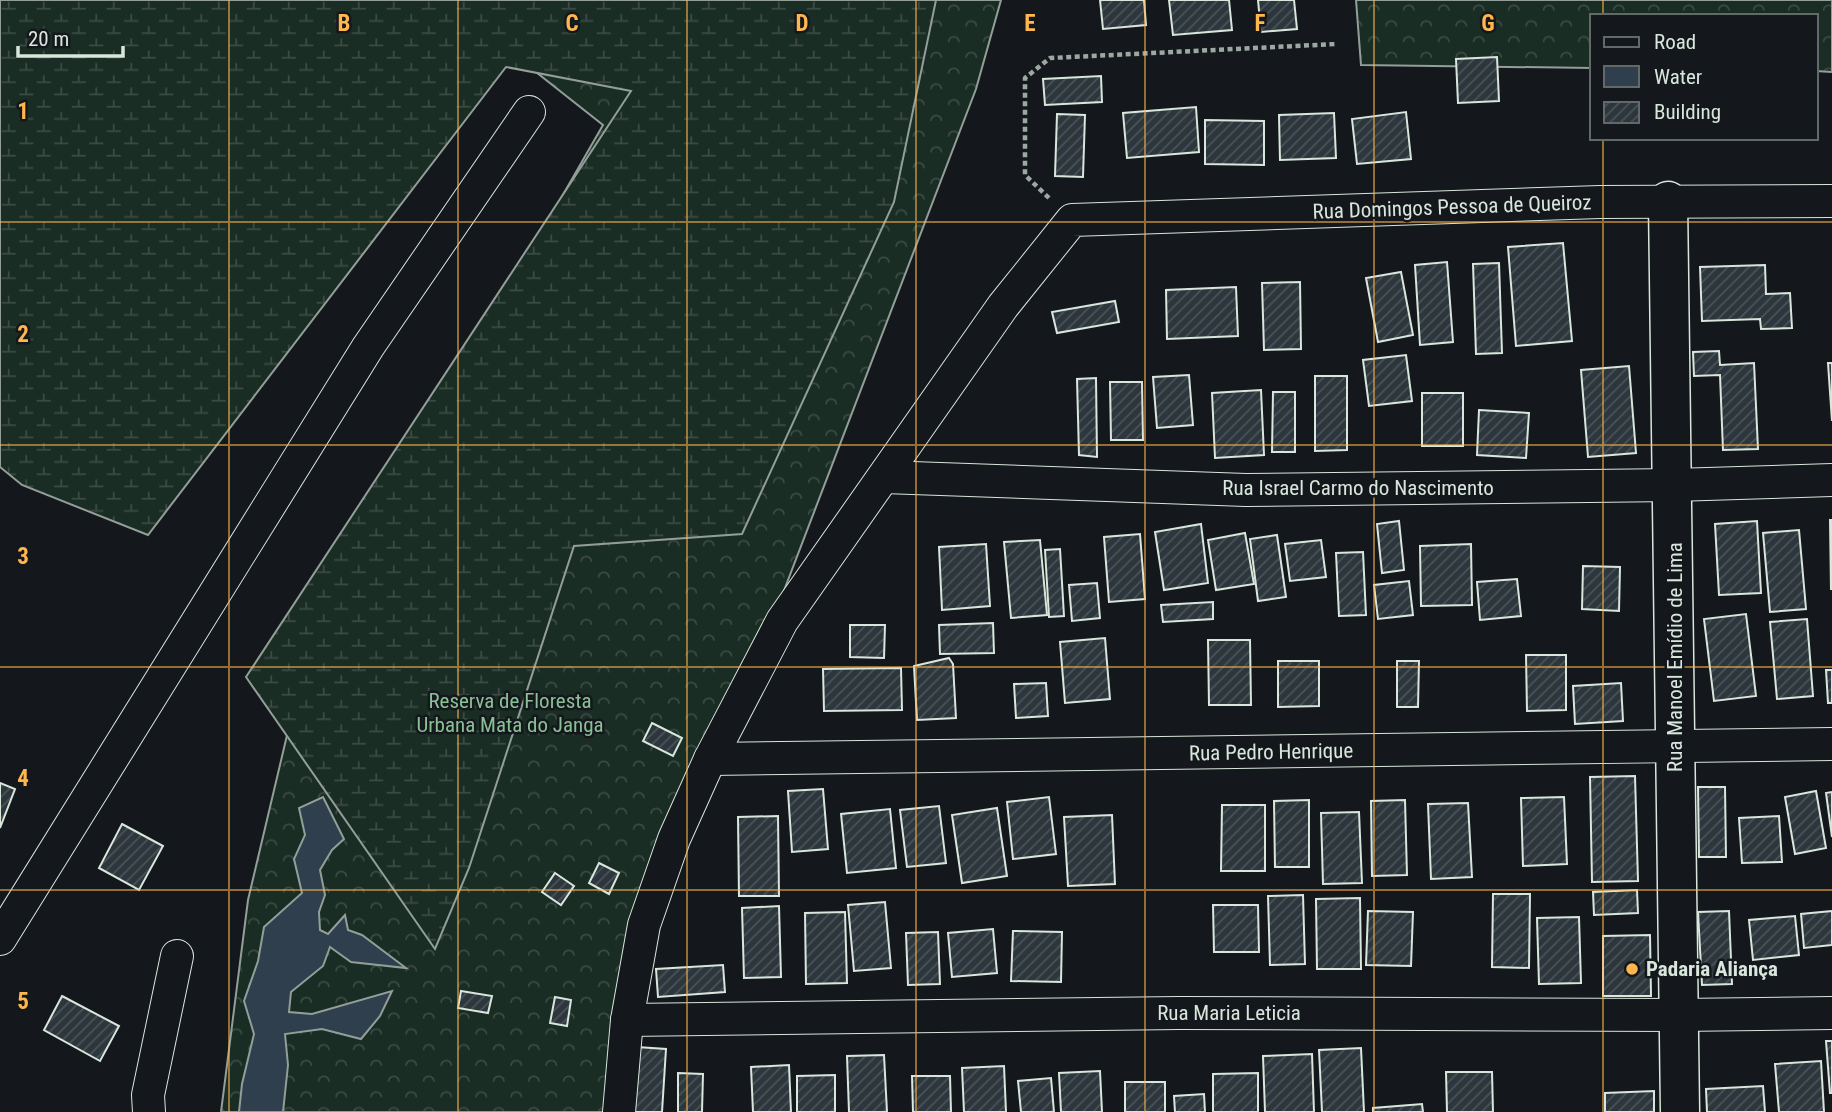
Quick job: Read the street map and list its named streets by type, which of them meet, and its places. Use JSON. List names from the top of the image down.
{
  "streets": {
    "street": [
      "Rua Domingos Pessoa de Queiroz",
      "Rua Israel Carmo do Nascimento",
      "Rua Manoel Emídio de Lima",
      "Rua Pedro Henrique",
      "Rua Maria Leticia"
    ]
  },
  "crossings": [
    ["Rua Domingos Pessoa de Queiroz", "Rua Manoel Emídio de Lima"],
    ["Rua Israel Carmo do Nascimento", "Rua Manoel Emídio de Lima"],
    ["Rua Manoel Emídio de Lima", "Rua Pedro Henrique"],
    ["Rua Manoel Emídio de Lima", "Rua Maria Leticia"]
  ],
  "parks": ["Reserva de Floresta Urbana Mata do Janga"],
  "places": ["Padaria Aliança"],
  "legend": ["Road", "Water", "Building"],
  "scale_bar": "20 m",
  "grid": {
    "columns": [
      "B",
      "C",
      "D",
      "E",
      "F",
      "G"
    ],
    "rows": [
      "1",
      "2",
      "3",
      "4",
      "5"
    ]
  }
}
